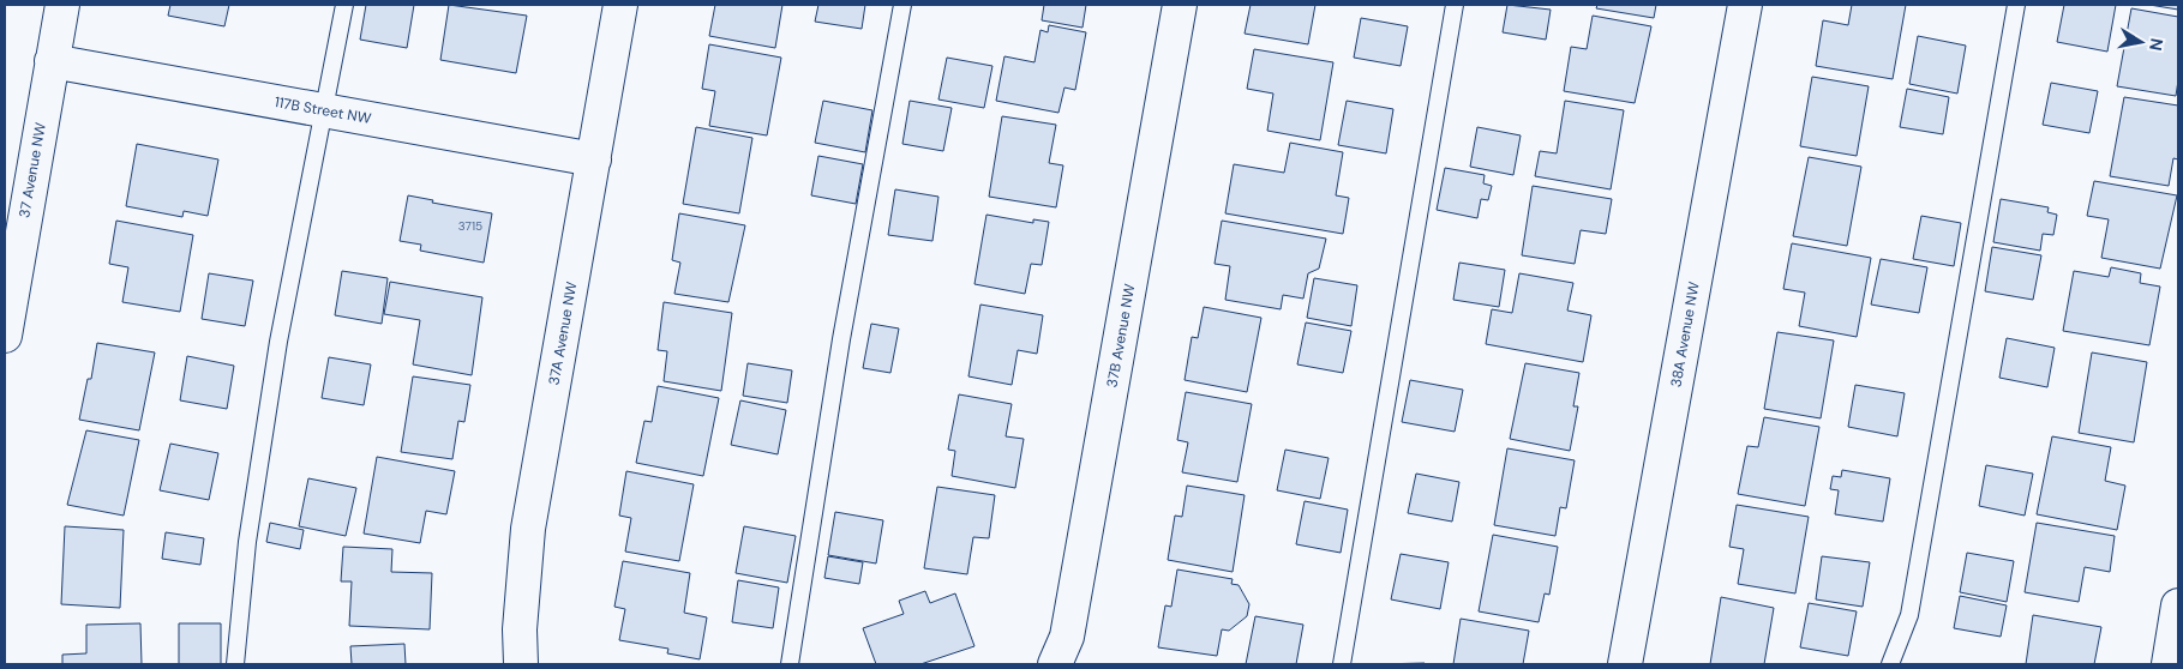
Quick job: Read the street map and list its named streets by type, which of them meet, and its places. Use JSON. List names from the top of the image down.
{
  "streets": {
    "street": [
      "117B Street NW",
      "37 Avenue NW",
      "37A Avenue NW",
      "38A Avenue NW",
      "37B Avenue NW"
    ]
  },
  "crossings": [
    ["117B Street NW", "37 Avenue NW"],
    ["117B Street NW", "37A Avenue NW"]
  ],
  "house_numbers": ["3715"],
  "north": "right"
}
